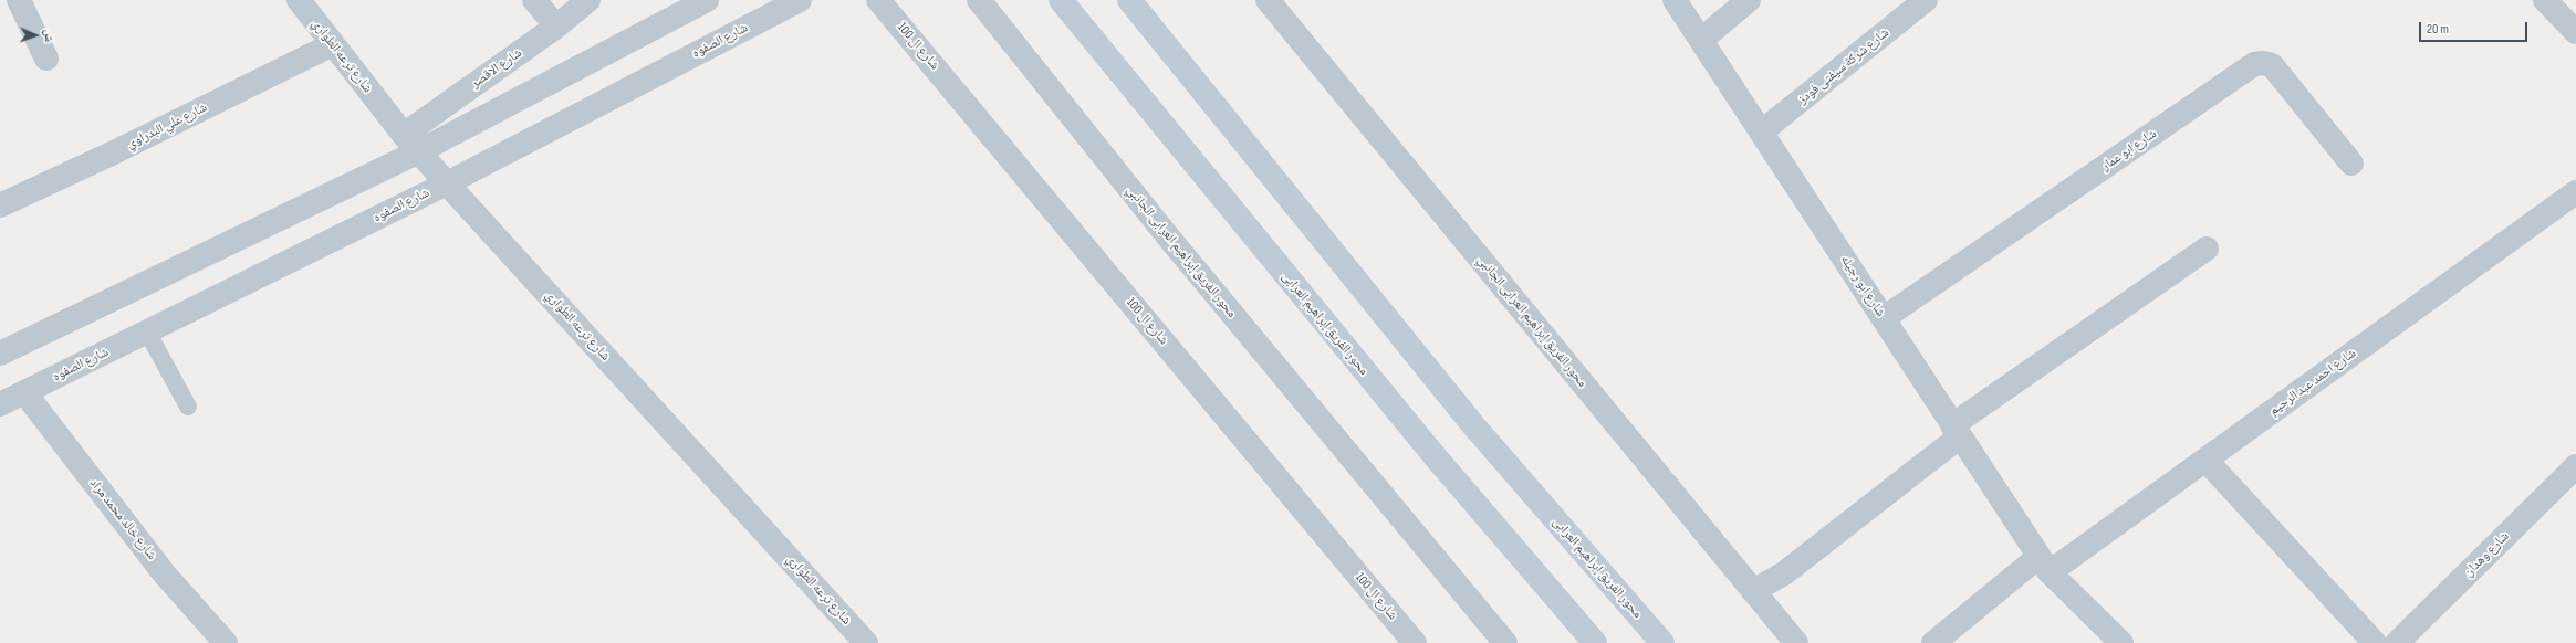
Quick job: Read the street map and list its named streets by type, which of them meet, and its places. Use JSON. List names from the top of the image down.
{
  "streets": {
    "main road": ["محور الفريق إبراهيم العرابى"],
    "street": [
      "شارع الصفوه",
      "شارع ال 100",
      "شارع ترعه الطواري",
      "شارع شركة سيفتى فودز",
      "شارع الاقصر",
      "شارع علي البدراوي",
      "شارع ابو عمار",
      "محور الفريق إبراهيم العرابى الجانبي",
      "شارع ابو رجيله",
      "شارع احمد عبد الرحيم",
      "شارع خالد محمد مراد",
      "شارع وهدان"
    ]
  },
  "crossings": [
    ["شارع الصفوه", "شارع ترعه الطواري"],
    ["شارع الصفوه", "شارع خالد محمد مراد"],
    ["شارع ترعه الطواري", "شارع الاقصر"],
    ["شارع ترعه الطواري", "شارع علي البدراوي"],
    ["شارع شركة سيفتى فودز", "شارع ابو رجيله"],
    ["شارع ابو عمار", "شارع ابو رجيله"],
    ["شارع ابو رجيله", "شارع احمد عبد الرحيم"]
  ],
  "scale_bar": "20 m",
  "north": "right"
}
